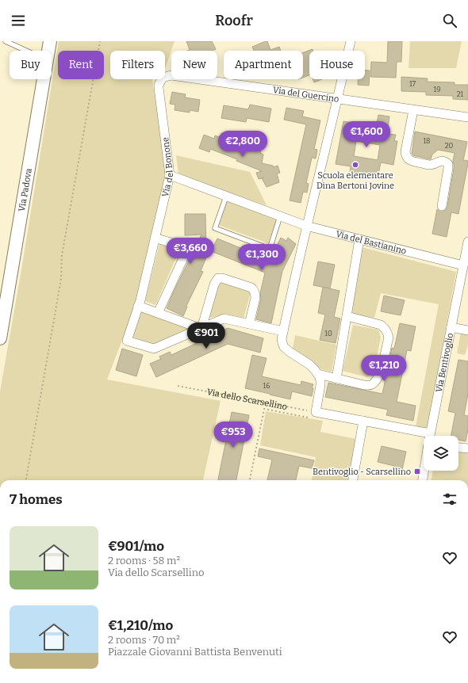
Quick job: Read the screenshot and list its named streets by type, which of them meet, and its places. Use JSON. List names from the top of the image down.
{
  "streets": {
    "main road": ["Via Padova"],
    "street": [
      "Via del Guercino",
      "Via del Bonone",
      "Via del Bastianino",
      "Via Bentivoglio"
    ],
    "path": ["Via dello Scarsellino"]
  },
  "crossings": [
    ["Via del Guercino", "Via del Bonone"],
    ["Via del Bonone", "Via del Bastianino"],
    ["Via del Bastianino", "Via Bentivoglio"]
  ],
  "places": {
    "other": ["Scuola elementare Dina Bertoni Jovine"],
    "transit": ["Bentivoglio - Scarsellino"]
  },
  "house_numbers": [
    "17",
    "19",
    "21",
    "18",
    "20",
    "10",
    "16"
  ],
  "page": {
    "header": "Roofr",
    "chip": [
      "Buy",
      "Rent",
      "Filters",
      "New",
      "Apartment",
      "House"
    ],
    "price": [
      "€1,600",
      "€2,800",
      "€3,660",
      "€1,300",
      "€901",
      "€1,210",
      "€953"
    ],
    "heading": "7 homes",
    "list": [
      {
        "name": "€901/mo",
        "note": "2 rooms · 58 m² · Via dello Scarsellino"
      },
      {
        "name": "€1,210/mo",
        "note": "2 rooms · 70 m² · Piazzale Giovanni Battista Benvenuti"
      }
    ]
  }
}
